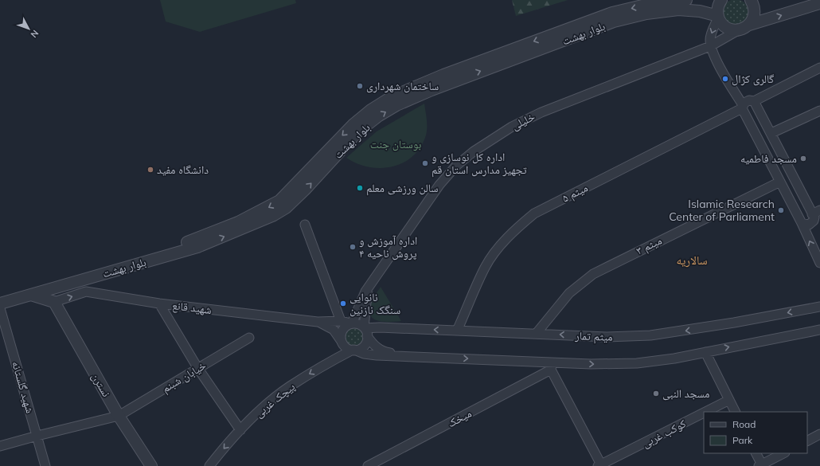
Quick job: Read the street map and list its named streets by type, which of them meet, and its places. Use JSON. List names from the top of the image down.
{
  "streets": {
    "street": [
      "بلوار بهشت",
      "خلیلی",
      "میثم ۵",
      "میثم ۳",
      "شهید قانع",
      "میثم تمار",
      "خیابان شبنم",
      "نسترن",
      "شهید گلستانه",
      "پیچک غربی",
      "میخک",
      "کوکب غربی"
    ]
  },
  "crossings": [
    ["میثم ۵", "میثم تمار"],
    ["میثم ۳", "میثم تمار"],
    ["میثم تمار", "پیچک غربی"],
    ["خیابان شبنم", "نسترن"],
    ["خیابان شبنم", "شهید گلستانه"]
  ],
  "one_way": ["پیچک غربی"],
  "districts": ["سالاریه"],
  "parks": ["بوستان جنت"],
  "places": [
    "گالری کژال",
    "ساختمان شهرداری",
    "مسجد فاطمیه",
    "اداره کل نوسازی و تجهیز مدارس استان قم",
    "دانشگاه مفید",
    "سالن ورزشی معلم",
    "Islamic Research Center of Parliament",
    "اداره آموزش و پروش ناحیه ۴",
    "نانوایی سنگک نازنین",
    "مسجد النبی"
  ],
  "legend": ["Road", "Park"],
  "north": "bottom right"
}
